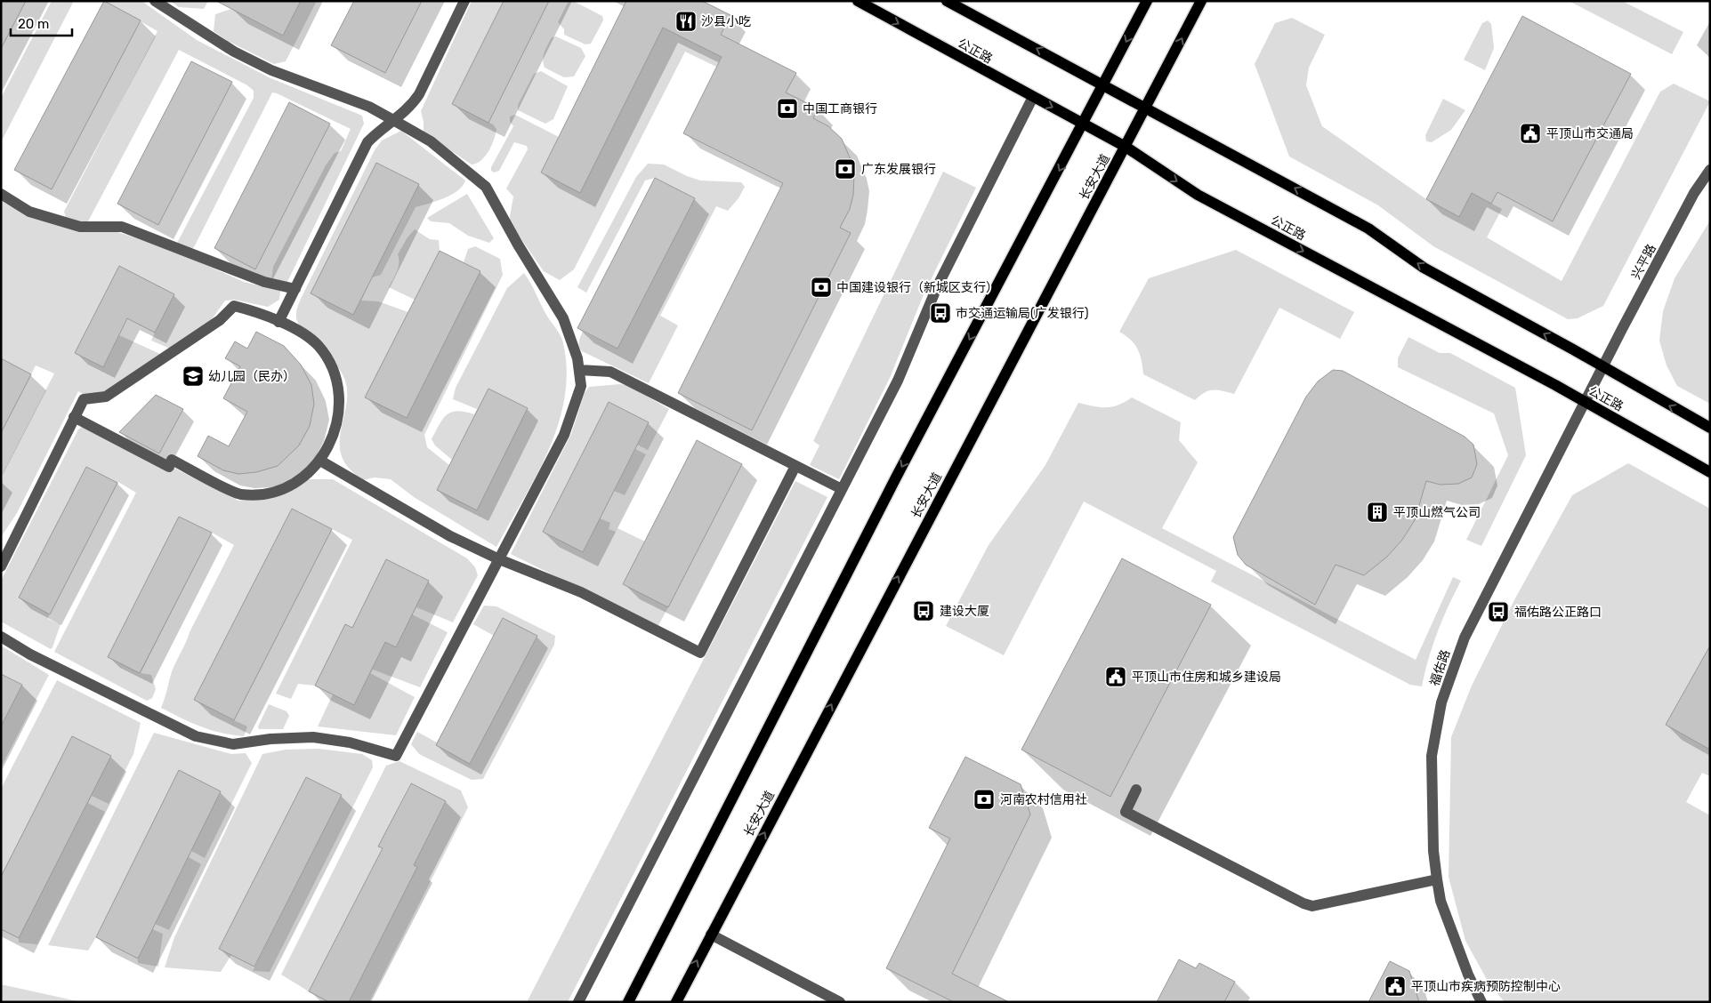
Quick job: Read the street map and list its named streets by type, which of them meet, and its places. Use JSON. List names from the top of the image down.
{
  "streets": {
    "main road": ["公正路", "长安大道"],
    "street": ["兴平路", "福佑路"]
  },
  "crossings": [
    ["公正路", "长安大道"],
    ["公正路", "兴平路"],
    ["公正路", "福佑路"],
    ["兴平路", "福佑路"]
  ],
  "places": {
    "restaurant": ["沙县小吃"],
    "bank": [
      "中国工商银行",
      "广东发展银行",
      "中国建设银行（新城区支行）",
      "河南农村信用社"
    ],
    "public building": ["平顶山市交通局", "平顶山市住房和城乡建设局", "平顶山市疾病预防控制中心"],
    "bus stop": ["市交通运输局(广发银行)", "建设大厦", "福佑路公正路口"],
    "school or university": ["幼儿园（民办）"],
    "building": ["平顶山燃气公司"]
  },
  "scale_bar": "20 m"
}
